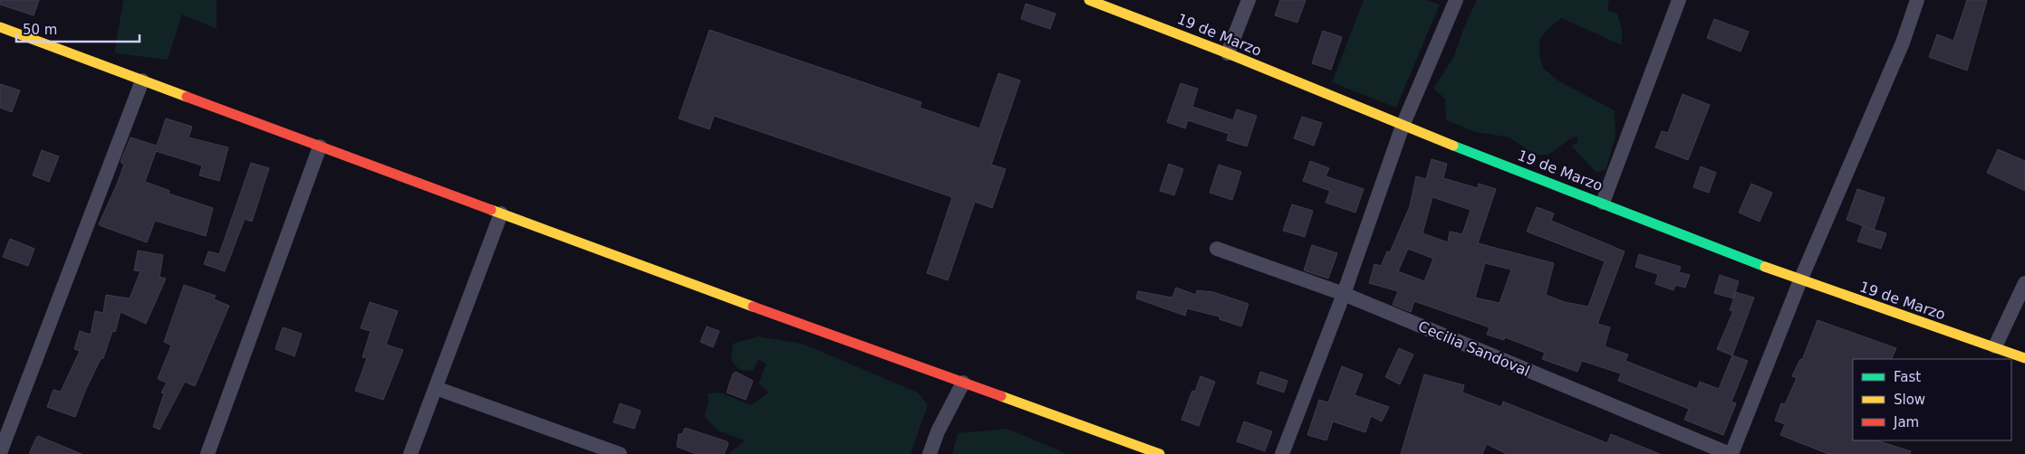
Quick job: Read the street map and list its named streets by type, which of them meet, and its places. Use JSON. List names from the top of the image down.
{
  "streets": {
    "street": ["19 de Marzo", "Cecilia Sandoval"]
  },
  "legend": ["Fast", "Slow", "Jam"],
  "scale_bar": "50 m"
}
